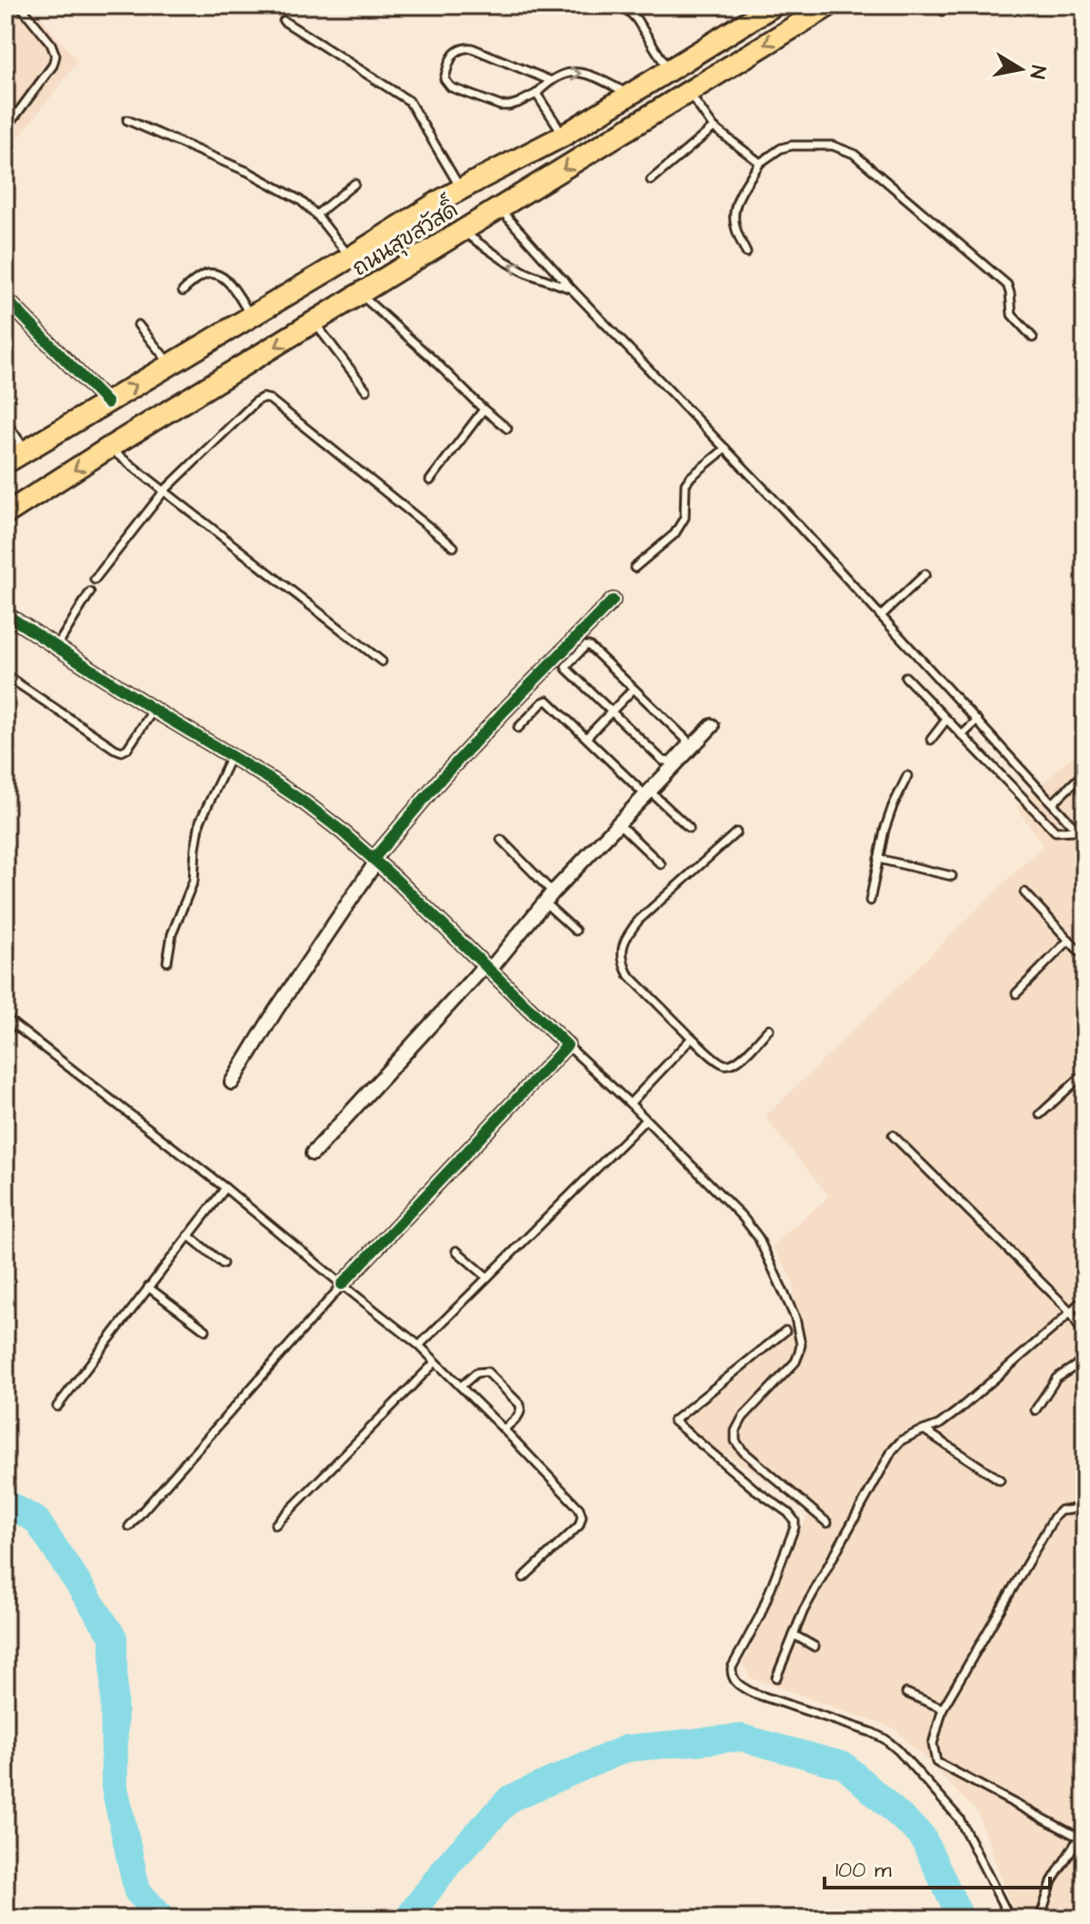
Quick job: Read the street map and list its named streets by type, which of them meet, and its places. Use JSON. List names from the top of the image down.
{
  "streets": {
    "main road": ["ถนนสุขสวัสดิ์"]
  },
  "scale_bar": "100 m",
  "north": "right"
}
